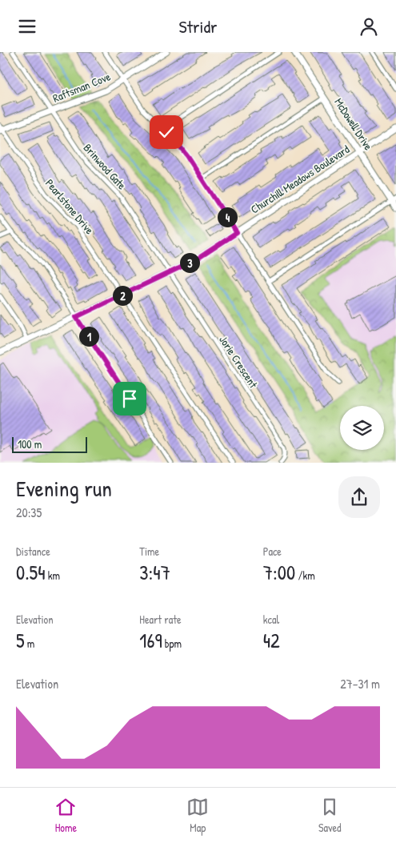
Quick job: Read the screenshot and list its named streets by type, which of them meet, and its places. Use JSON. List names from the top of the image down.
{
  "streets": {
    "street": [
      "Raftsman Cove",
      "McDowell Drive",
      "Brinwood Gate",
      "Churchill Meadows Boulevard",
      "Pearlstone Drive",
      "Jorie Crescent"
    ]
  },
  "crossings": [
    ["Raftsman Cove", "Brinwood Gate"],
    ["Raftsman Cove", "Pearlstone Drive"],
    ["McDowell Drive", "Churchill Meadows Boulevard"],
    ["Brinwood Gate", "Churchill Meadows Boulevard"],
    ["Brinwood Gate", "Jorie Crescent"],
    ["Churchill Meadows Boulevard", "Pearlstone Drive"],
    ["Churchill Meadows Boulevard", "Jorie Crescent"]
  ],
  "scale_bar": "100 m",
  "page": {
    "header": "Stridr",
    "pins": [
      "4",
      "3",
      "2",
      "1"
    ],
    "scale": "100 m",
    "heading": ["Evening run", "20:35"],
    "stats": [
      ["Distance", "0.54 km"],
      ["Time", "3:47"],
      ["Pace", "7:00 /km"],
      ["Elevation", "5 m"],
      ["Heart rate", "169 bpm"],
      ["kcal", "42"]
    ],
    "chart": ["Elevation", "27–31 m"],
    "tabs": ["Home", "Map", "Saved"]
  }
}
